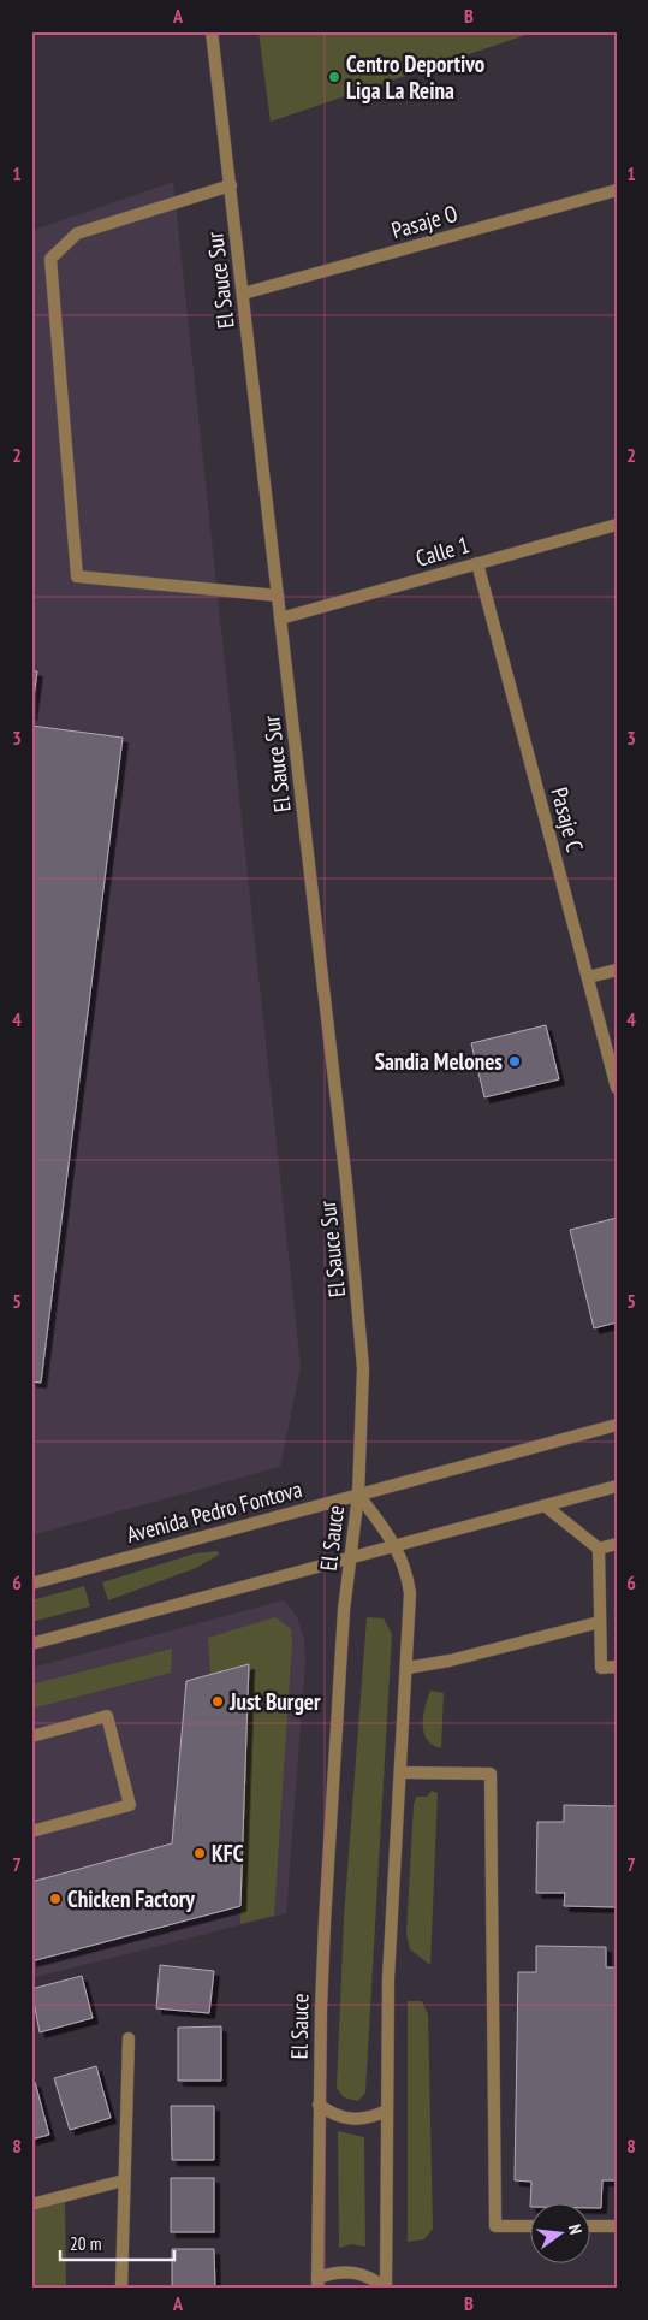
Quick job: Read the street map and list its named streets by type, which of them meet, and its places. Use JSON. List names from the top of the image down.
{
  "streets": {
    "street": [
      "Pasaje O",
      "El Sauce Sur",
      "Calle 1",
      "Pasaje C",
      "Avenida Pedro Fontova",
      "El Sauce"
    ]
  },
  "crossings": [
    ["Pasaje O", "El Sauce Sur"],
    ["El Sauce Sur", "Calle 1"],
    ["El Sauce Sur", "Avenida Pedro Fontova"],
    ["El Sauce Sur", "El Sauce"],
    ["Calle 1", "Pasaje C"],
    ["Avenida Pedro Fontova", "El Sauce"]
  ],
  "places": [
    "Centro Deportivo Liga La Reina",
    "Sandia Melones",
    "Just Burger",
    "KFC",
    "Chicken Factory"
  ],
  "scale_bar": "20 m",
  "north": "right",
  "grid": {
    "columns": ["A", "B"],
    "rows": [
      "1",
      "2",
      "3",
      "4",
      "5",
      "6",
      "7",
      "8"
    ]
  }
}
